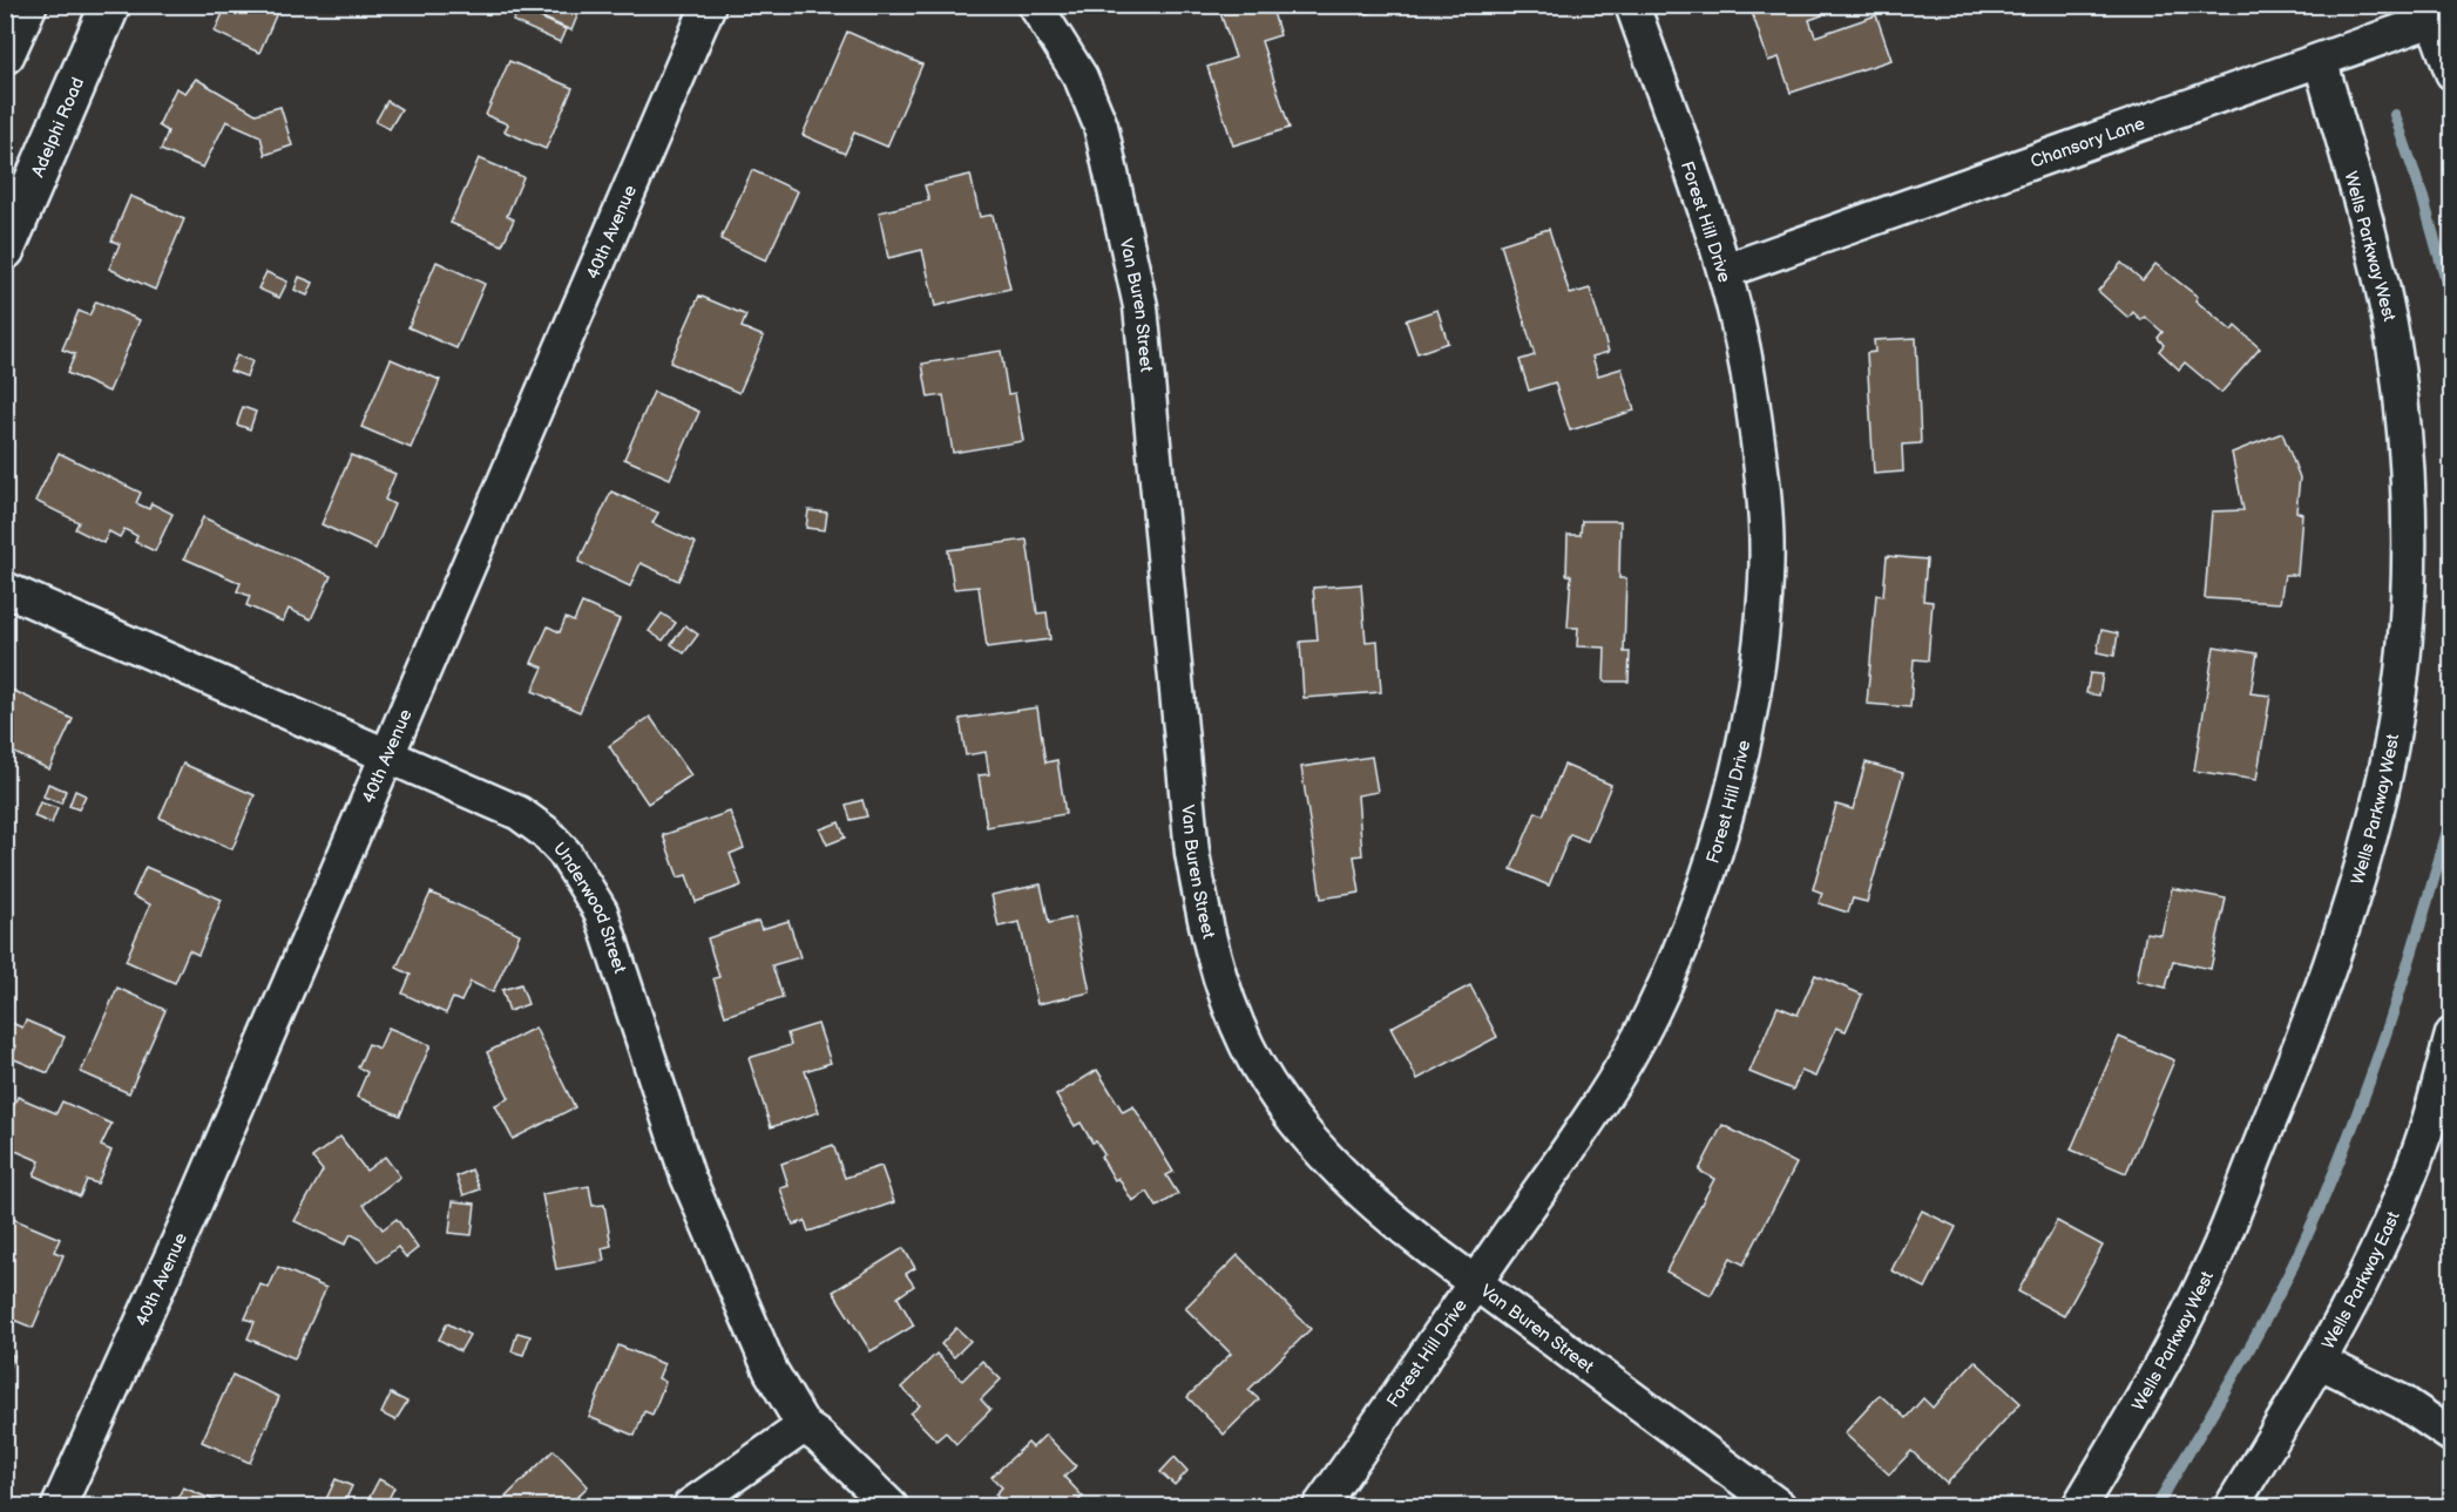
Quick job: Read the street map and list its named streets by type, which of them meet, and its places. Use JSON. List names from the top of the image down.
{
  "streets": {
    "main road": ["Adelphi Road"],
    "street": [
      "Chansory Lane",
      "Forest Hill Drive",
      "40th Avenue",
      "Wells Parkway West",
      "Van Buren Street",
      "Underwood Street",
      "Wells Parkway East"
    ]
  },
  "crossings": [
    ["Chansory Lane", "Forest Hill Drive"],
    ["Chansory Lane", "Wells Parkway West"],
    ["Forest Hill Drive", "Van Buren Street"],
    ["40th Avenue", "Underwood Street"]
  ]
}
